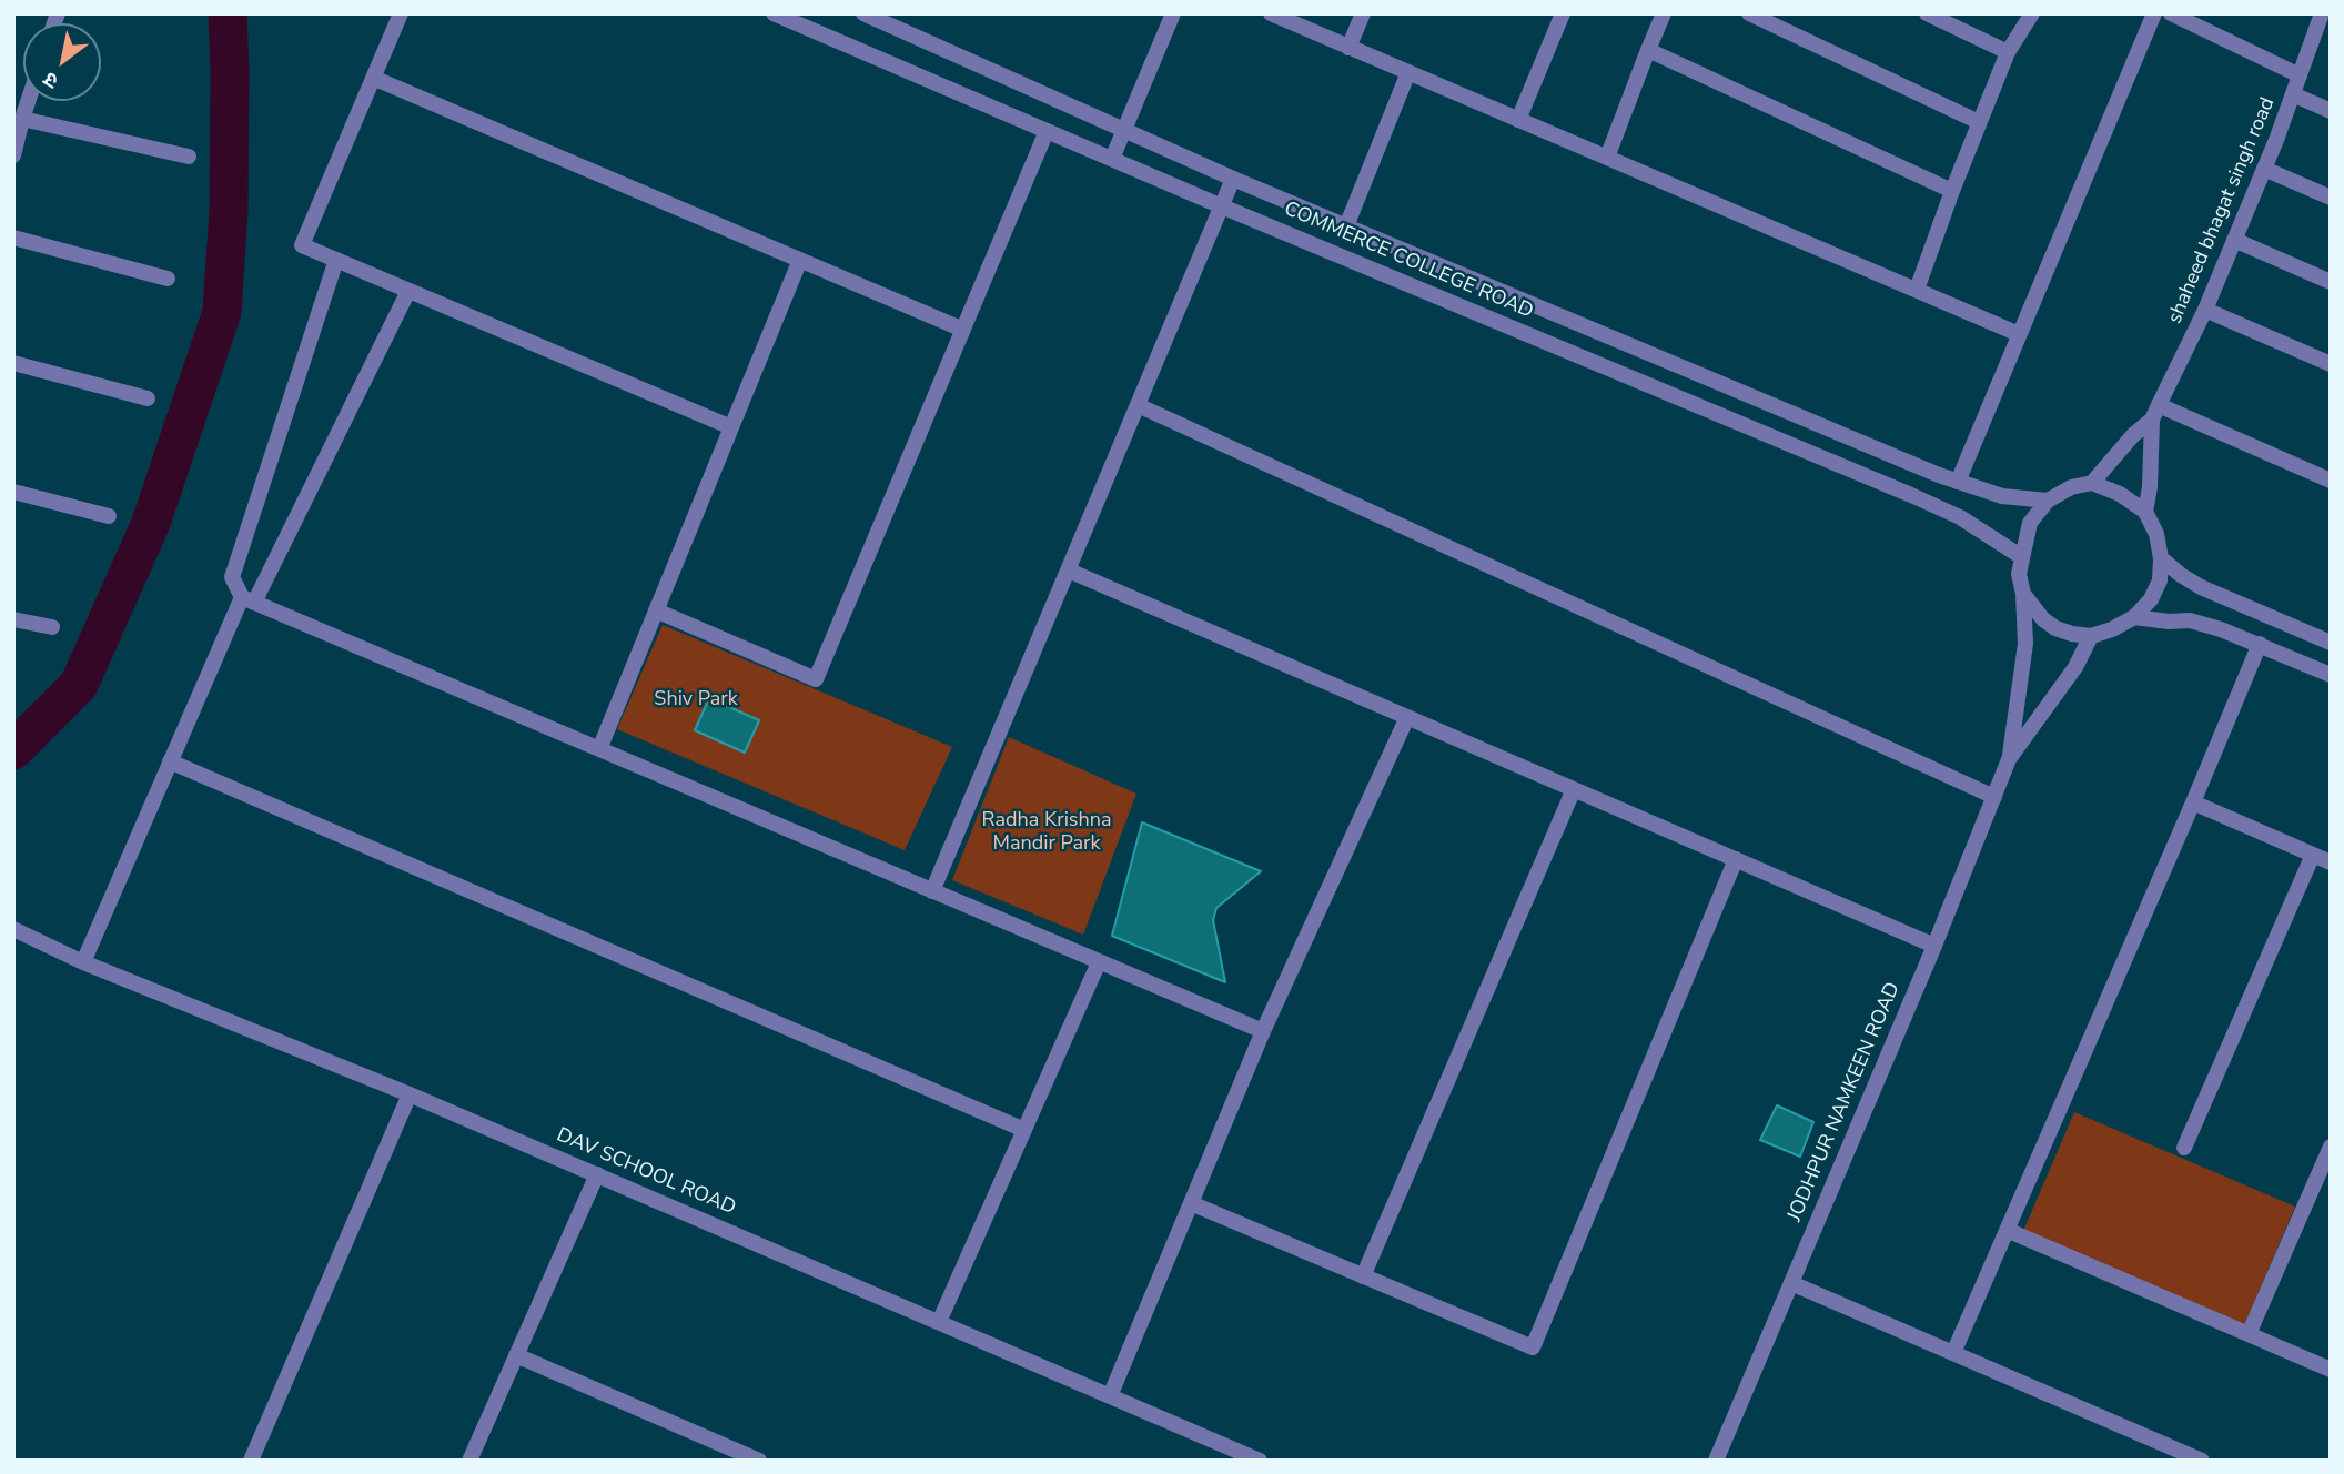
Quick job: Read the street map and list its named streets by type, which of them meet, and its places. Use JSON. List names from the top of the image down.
{
  "streets": {
    "street": [
      "shaheed bhagat singh road",
      "COMMERCE COLLEGE ROAD",
      "JODHPUR NAMKEEN ROAD",
      "DAV SCHOOL ROAD"
    ]
  },
  "parks": ["Shiv Park", "Radha Krishna Mandir Park"],
  "north": "bottom left"
}
